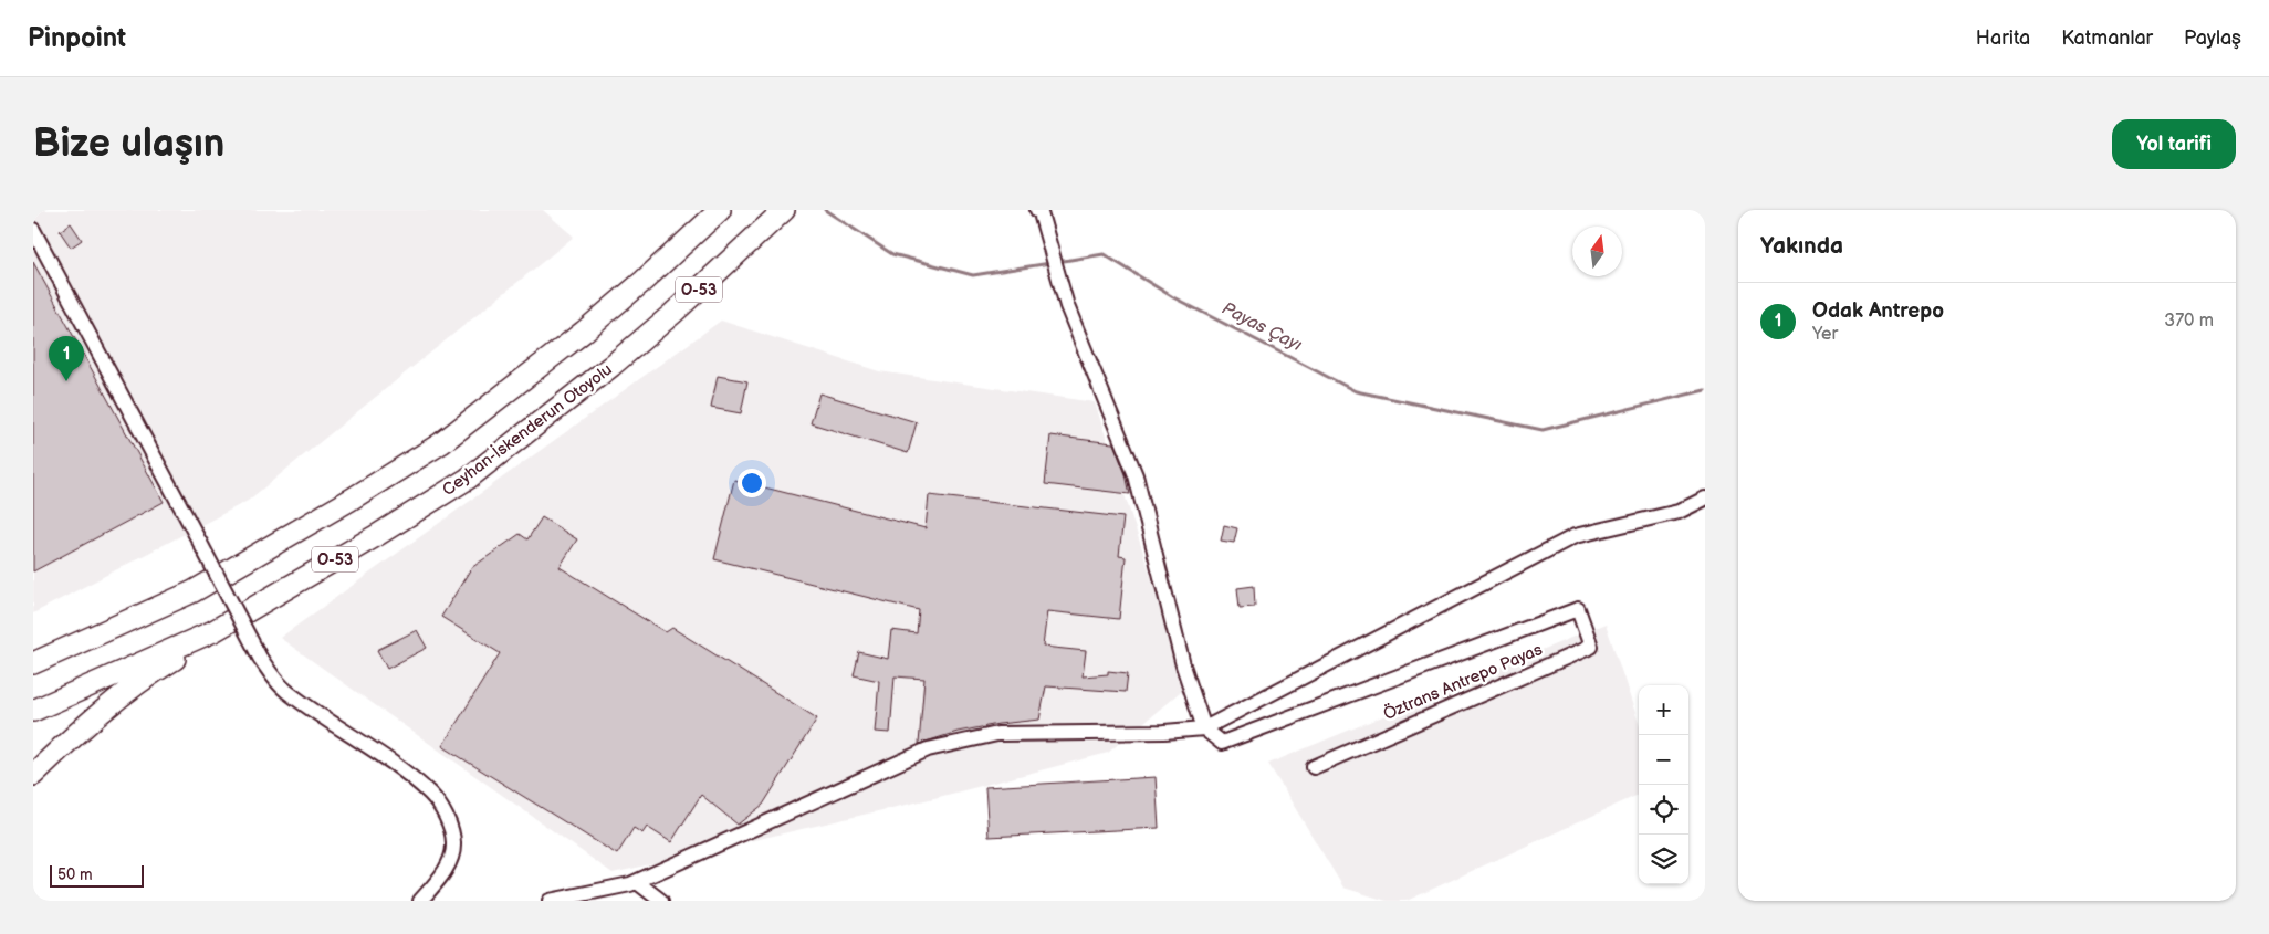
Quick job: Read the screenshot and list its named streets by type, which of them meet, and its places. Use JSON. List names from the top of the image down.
{
  "streets": {
    "highway": ["O-53", "Ceyhan-İskenderun Otoyolu"],
    "street": ["Öztrans Antrepo Payas"]
  },
  "water": ["Payas Çayı"],
  "scale_bar": "50 m",
  "north": "top",
  "page": {
    "header": "Pinpoint",
    "nav": ["Harita", "Katmanlar", "Paylaş"],
    "buttons": "Yol tarifi",
    "title": "Bize ulaşın",
    "heading": "Yakında",
    "list": [
      {
        "mark": "1",
        "name": "Odak Antrepo",
        "note": "Yer",
        "value": "370 m"
      }
    ],
    "pins": "1",
    "map_buttons": ["+", "−"],
    "scale": "50 m"
  }
}
